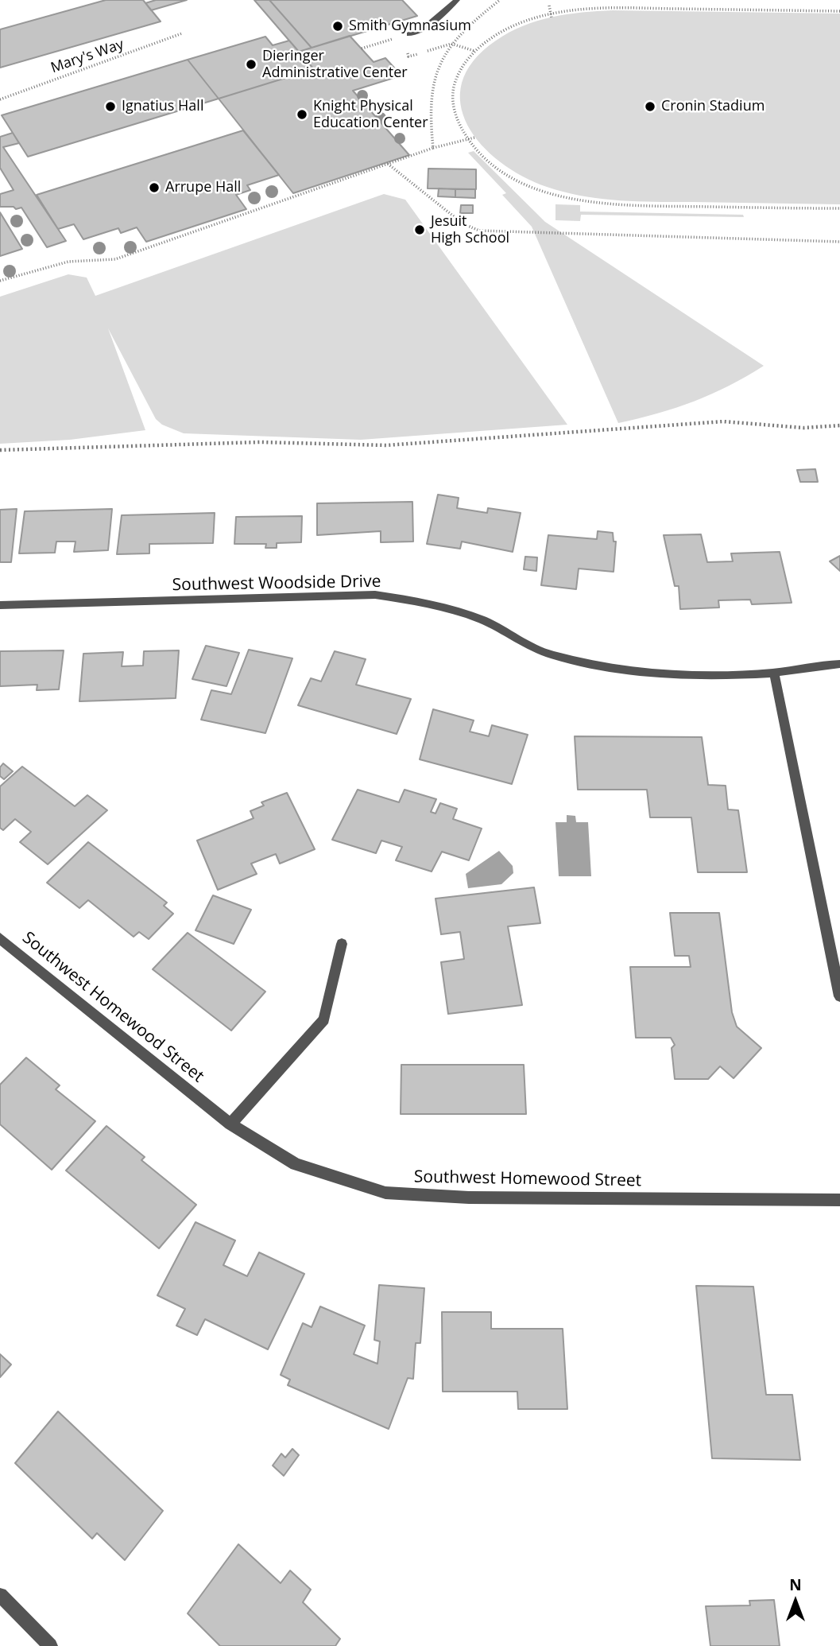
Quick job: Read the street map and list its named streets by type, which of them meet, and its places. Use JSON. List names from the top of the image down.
{
  "streets": {
    "street": ["Southwest Woodside Drive", "Southwest Homewood Street"],
    "path": ["Mary's Way"]
  },
  "places": [
    "Smith Gymnasium",
    "Dieringer Administrative Center",
    "Ignatius Hall",
    "Cronin Stadium",
    "Knight Physical Education Center",
    "Arrupe Hall",
    "Jesuit High School"
  ],
  "north": "top"
}
